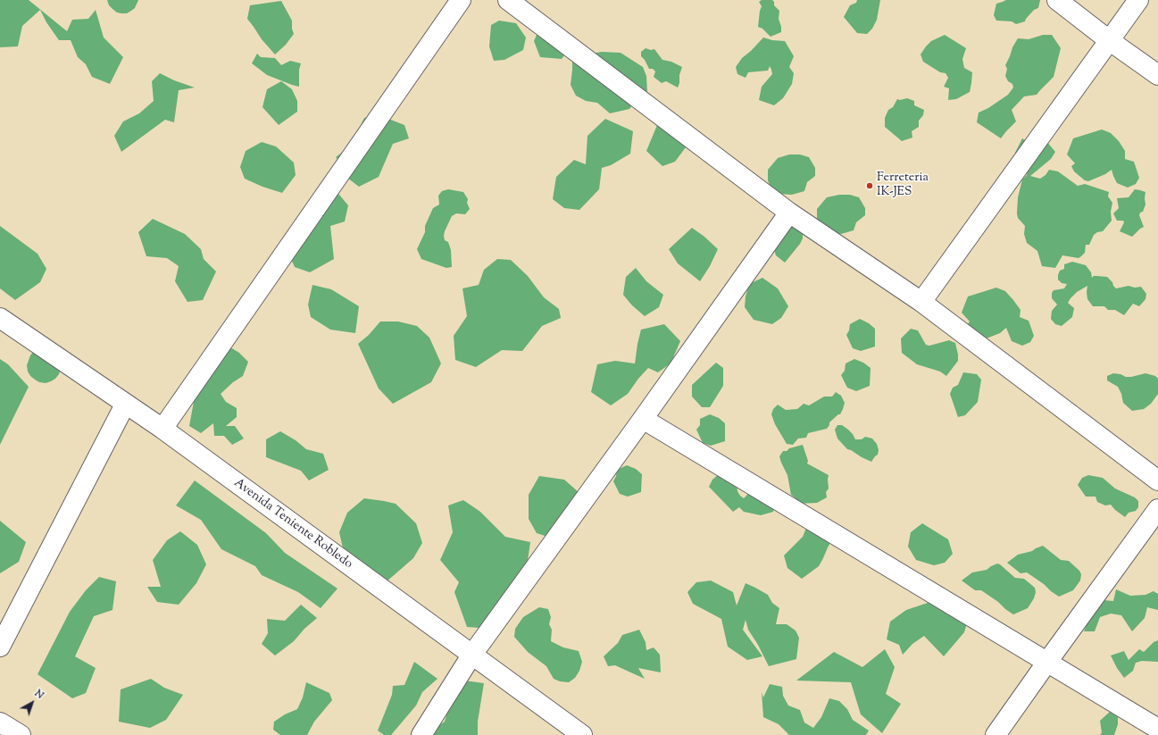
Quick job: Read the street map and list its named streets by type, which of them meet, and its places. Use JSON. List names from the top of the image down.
{
  "streets": {
    "street": ["Avenida Teniente Robledo"]
  },
  "places": ["Ferreteria IK-JES"],
  "north": "top right"
}
